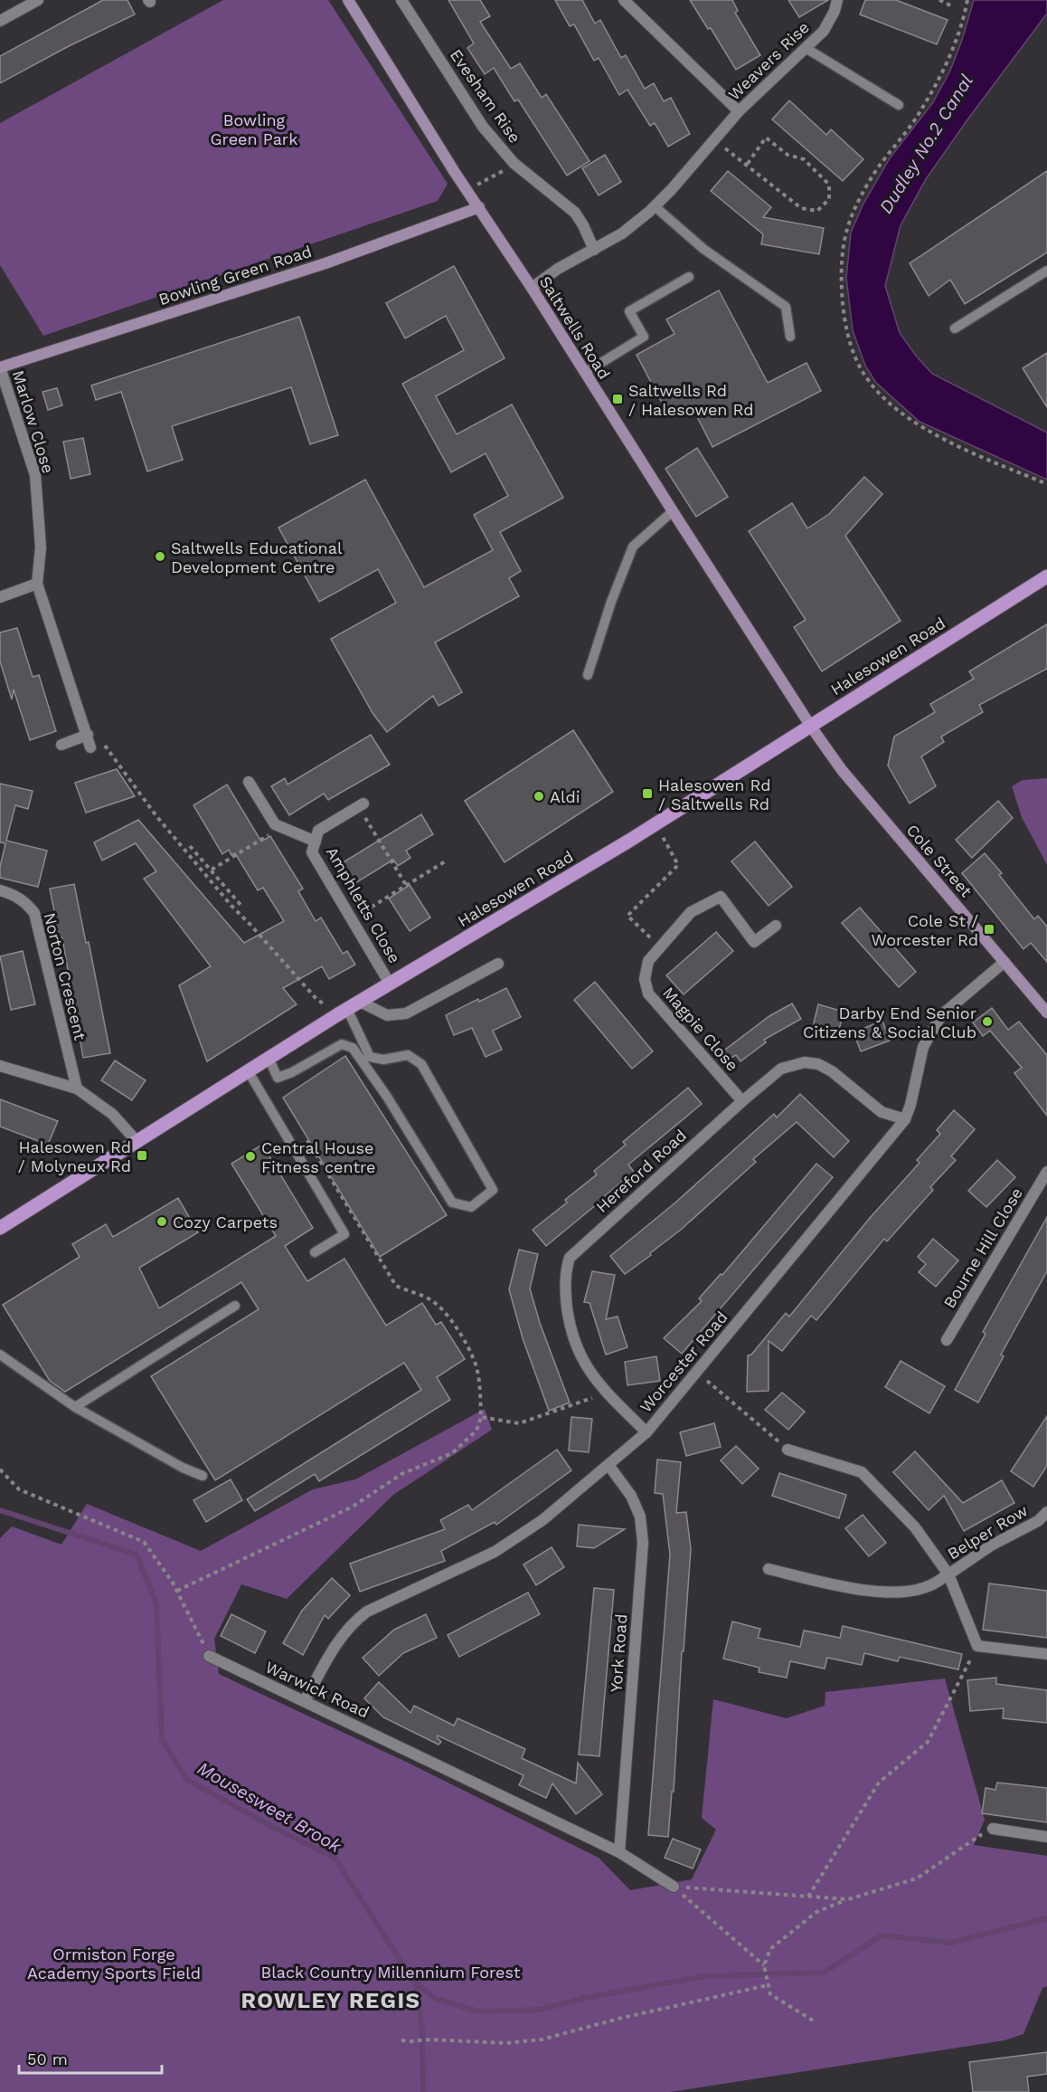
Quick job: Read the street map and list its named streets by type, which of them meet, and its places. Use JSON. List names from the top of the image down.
{
  "streets": {
    "main road": ["Halesowen Road"],
    "street": [
      "Weavers Rise",
      "Evesham Rise",
      "Bowling Green Road",
      "Saltwells Road",
      "Marlow Close",
      "Cole Street",
      "Amphletts Close",
      "Norton Crescent",
      "Magpie Close",
      "Hereford Road",
      "Bourne Hill Close",
      "Worcester Road",
      "Belper Row",
      "York Road",
      "Warwick Road"
    ]
  },
  "crossings": [
    ["Weavers Rise", "Evesham Rise"],
    ["Weavers Rise", "Saltwells Road"],
    ["Bowling Green Road", "Saltwells Road"],
    ["Bowling Green Road", "Marlow Close"],
    ["Saltwells Road", "Halesowen Road"],
    ["Saltwells Road", "Cole Street"],
    ["Halesowen Road", "Cole Street"],
    ["Halesowen Road", "Amphletts Close"],
    ["Cole Street", "Worcester Road"],
    ["Magpie Close", "Hereford Road"],
    ["Hereford Road", "Worcester Road"],
    ["Worcester Road", "York Road"],
    ["Worcester Road", "Warwick Road"],
    ["York Road", "Warwick Road"]
  ],
  "districts": ["ROWLEY REGIS"],
  "water": ["Dudley No.2 Canal", "Mousesweet Brook"],
  "parks": ["Bowling Green Park", "Ormiston Forge Academy Sports Field", "Black Country Millennium Forest"],
  "places": {
    "transit": [
      "Saltwells Rd / Halesowen Rd",
      "Halesowen Rd / Saltwells Rd",
      "Cole St / Worcester Rd",
      "Halesowen Rd / Molyneux Rd"
    ],
    "other": [
      "Saltwells Educational Development Centre",
      "Aldi",
      "Darby End Senior Citizens & Social Club",
      "Central House Fitness centre",
      "Cozy Carpets"
    ]
  },
  "scale_bar": "50 m"
}
